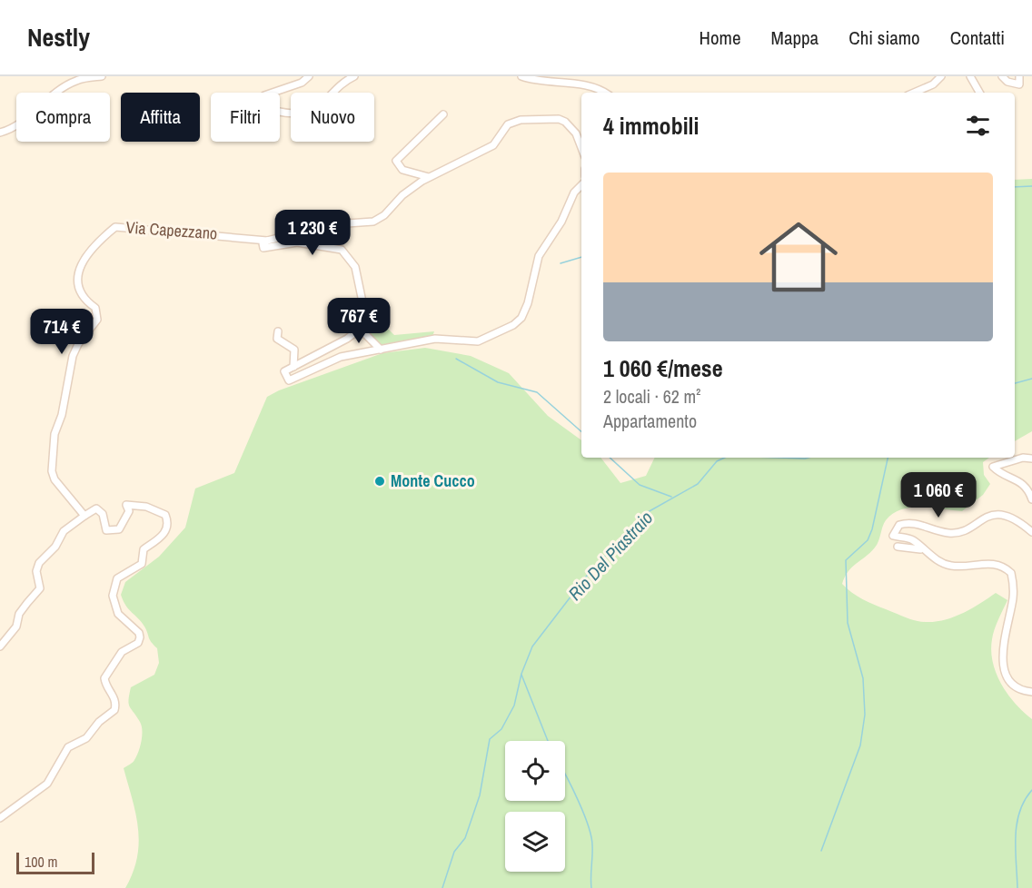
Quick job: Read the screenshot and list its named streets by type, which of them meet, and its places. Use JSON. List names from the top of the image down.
{
  "streets": {
    "street": ["Via Capezzano"]
  },
  "water": ["Rio Del Piastraio"],
  "places": ["Monte Cucco"],
  "scale_bar": "100 m",
  "page": {
    "header": "Nestly",
    "nav": [
      "Home",
      "Mappa",
      "Chi siamo",
      "Contatti"
    ],
    "chip": [
      "Compra",
      "Affitta",
      "Filtri",
      "Nuovo"
    ],
    "heading": "4 immobili",
    "list": [
      {
        "name": "1 060 €/mese",
        "note": "2 locali · 62 m² · Appartamento"
      }
    ],
    "price": [
      "1 230 €",
      "767 €",
      "714 €",
      "1 060 €"
    ],
    "scale": "100 m"
  }
}
